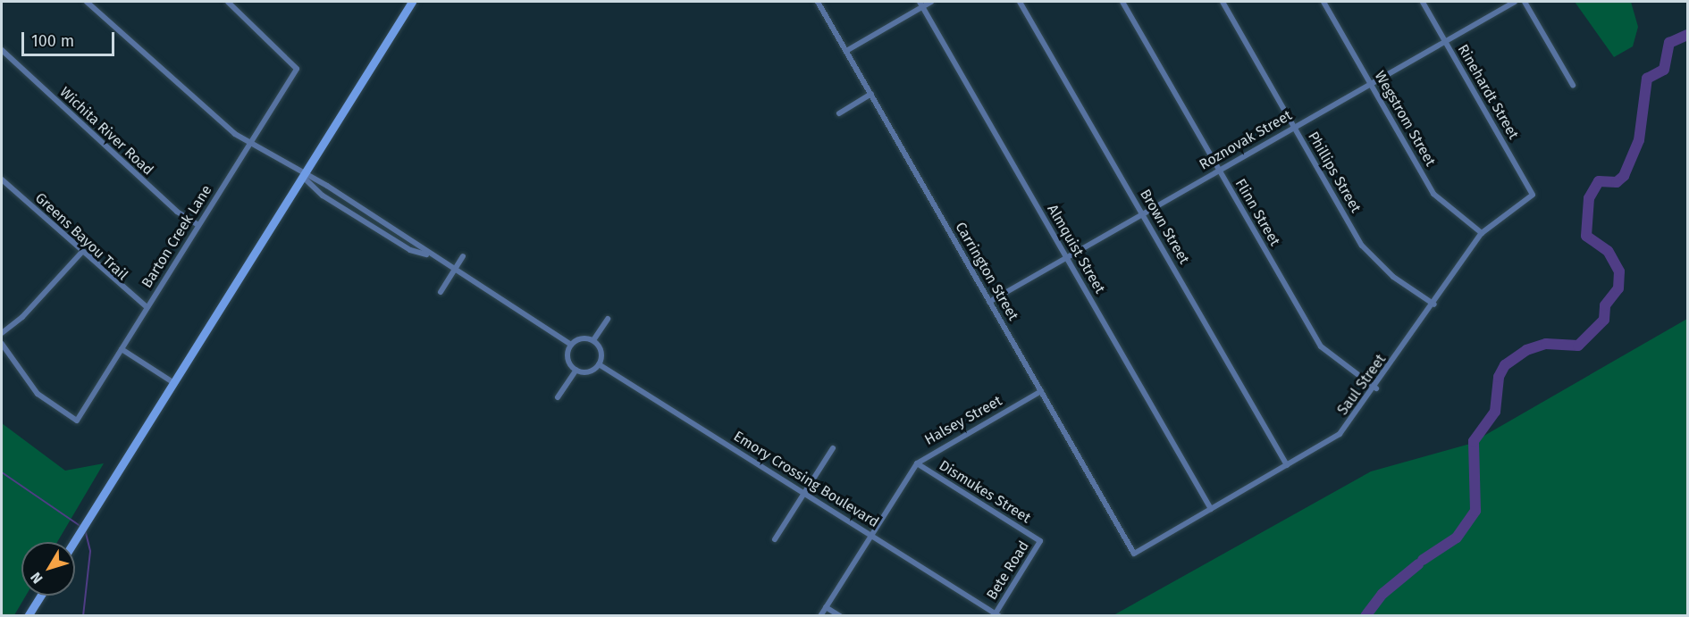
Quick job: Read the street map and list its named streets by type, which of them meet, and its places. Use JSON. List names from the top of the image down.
{
  "streets": {
    "street": [
      "Rinehardt Street",
      "Wegstrom Street",
      "Wichita River Road",
      "Roznovak Street",
      "Phillips Street",
      "Flinn Street",
      "Brown Street",
      "Greens Bayou Trail",
      "Barton Creek Lane",
      "Almquist Street",
      "Carrington Street",
      "Saul Street",
      "Halsey Street",
      "Emory Crossing Boulevard",
      "Dismukes Street",
      "Bete Road"
    ]
  },
  "crossings": [
    ["Rinehardt Street", "Roznovak Street"],
    ["Rinehardt Street", "Saul Street"],
    ["Wegstrom Street", "Roznovak Street"],
    ["Wegstrom Street", "Saul Street"],
    ["Wichita River Road", "Barton Creek Lane"],
    ["Roznovak Street", "Phillips Street"],
    ["Roznovak Street", "Flinn Street"],
    ["Roznovak Street", "Brown Street"],
    ["Roznovak Street", "Almquist Street"],
    ["Roznovak Street", "Carrington Street"],
    ["Phillips Street", "Saul Street"],
    ["Flinn Street", "Saul Street"],
    ["Brown Street", "Saul Street"],
    ["Greens Bayou Trail", "Barton Creek Lane"],
    ["Almquist Street", "Saul Street"],
    ["Carrington Street", "Saul Street"],
    ["Carrington Street", "Halsey Street"],
    ["Halsey Street", "Emory Crossing Boulevard"],
    ["Halsey Street", "Dismukes Street"],
    ["Emory Crossing Boulevard", "Bete Road"],
    ["Dismukes Street", "Bete Road"]
  ],
  "scale_bar": "100 m",
  "north": "bottom left"
}
